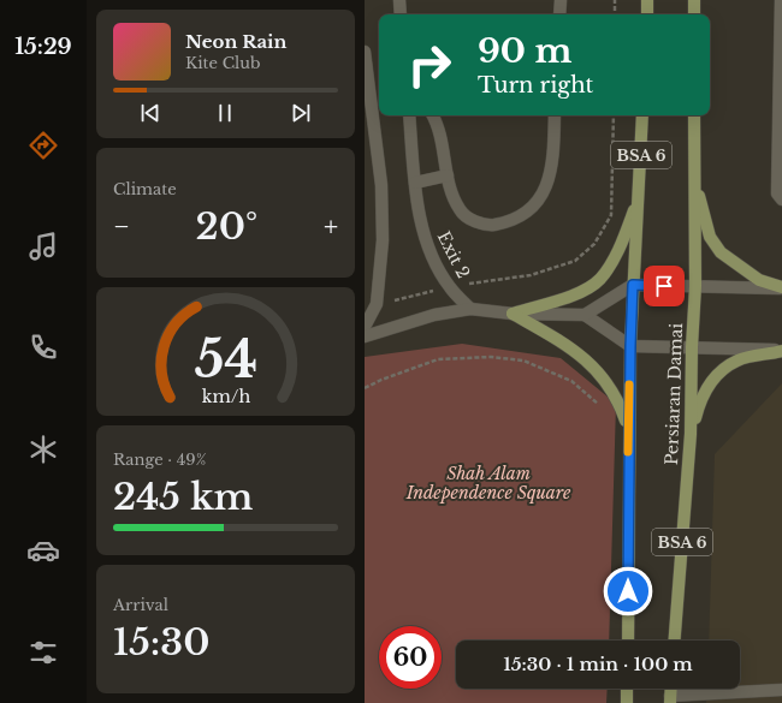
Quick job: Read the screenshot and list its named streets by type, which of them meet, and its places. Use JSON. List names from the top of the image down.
{
  "streets": {
    "main road": ["BSA 6", "Exit 2", "Persiaran Damai"]
  },
  "parks": ["Shah Alam Independence Square"],
  "page": {
    "tabs": "15:29",
    "turn": ["90 m", "Turn right"],
    "song": ["Neon Rain", "Kite Club"],
    "tile": [
      "Climate",
      ["Range · 49%", "245 km"],
      ["Arrival", "15:30"]
    ],
    "heat": ["−", "20°", "+"],
    "limit": "60",
    "trip": "15:30 · 1 min · 100 m",
    "gauge": ["54", "km/h"]
  }
}
